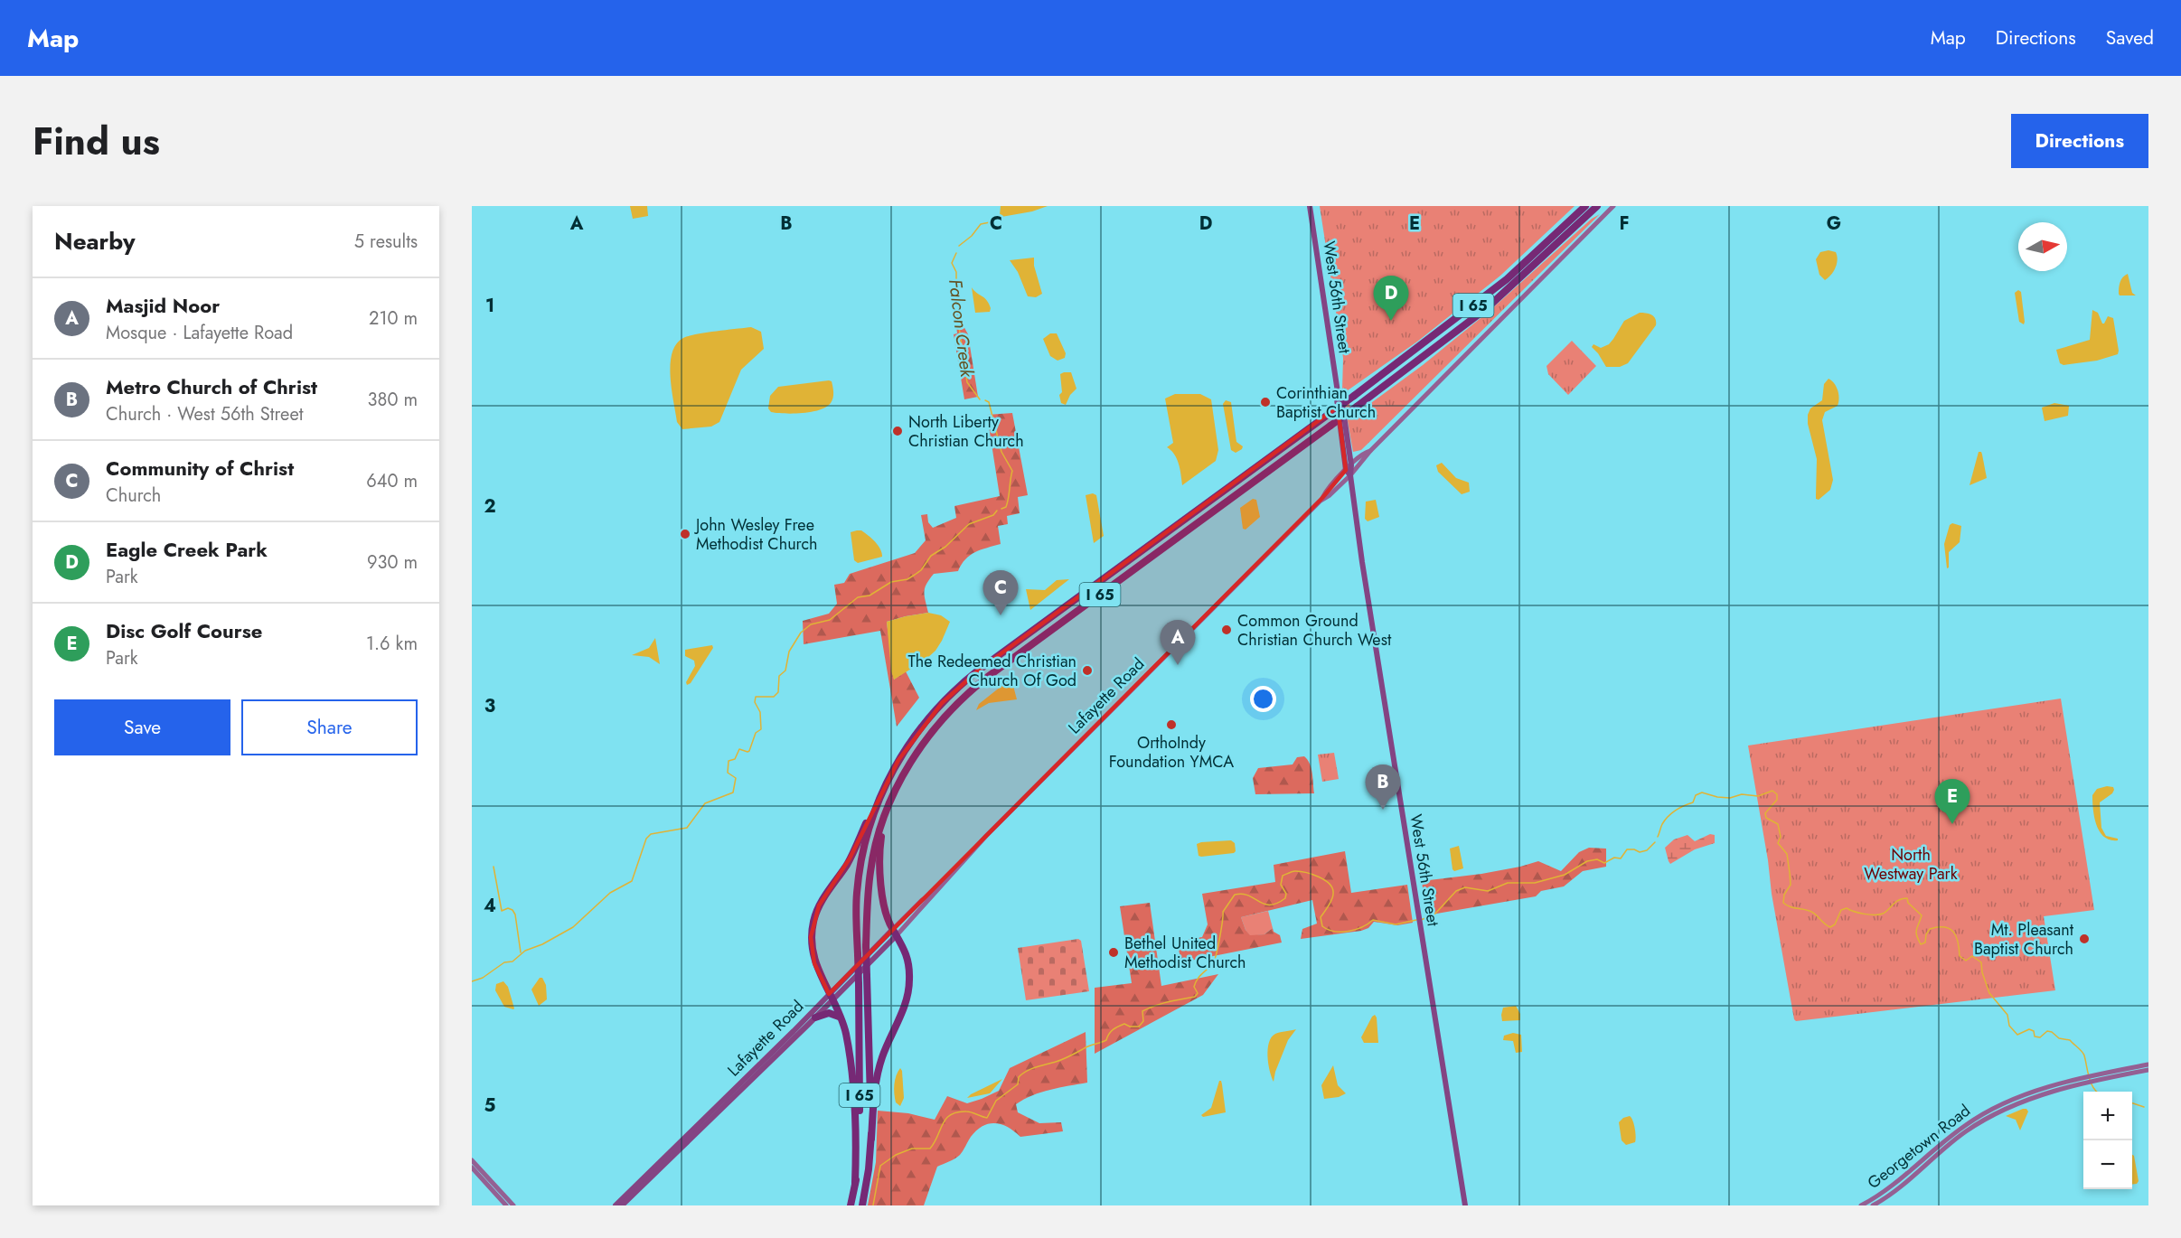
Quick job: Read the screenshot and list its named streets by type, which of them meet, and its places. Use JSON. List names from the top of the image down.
{
  "streets": {
    "highway": ["I 65"],
    "main road": ["West 56th Street", "Lafayette Road", "Georgetown Road"]
  },
  "crossings": [
    ["West 56th Street", "Lafayette Road"]
  ],
  "water": ["Falcon Creek"],
  "parks": ["North Westway Park"],
  "places": [
    "Corinthian Baptist Church",
    "North Liberty Christian Church",
    "John Wesley Free Methodist Church",
    "Common Ground Christian Church West",
    "The Redeemed Christian Church Of God",
    "OrthoIndy Foundation YMCA",
    "Mt. Pleasant Baptist Church",
    "Bethel United Methodist Church"
  ],
  "north": "right",
  "page": {
    "header": "Map",
    "nav": ["Map", "Directions", "Saved"],
    "title": "Find us",
    "buttons": [
      "Directions",
      ["Save", "Share"]
    ],
    "heading": ["Nearby", "5 results"],
    "pins": [
      "D",
      "C",
      "A",
      "B",
      "E"
    ],
    "list": [
      {
        "mark": "A",
        "name": "Masjid Noor",
        "note": "Mosque · Lafayette Road",
        "value": "210 m"
      },
      {
        "mark": "B",
        "name": "Metro Church of Christ",
        "note": "Church · West 56th Street",
        "value": "380 m"
      },
      {
        "mark": "C",
        "name": "Community of Christ",
        "note": "Church",
        "value": "640 m"
      },
      {
        "mark": "D",
        "name": "Eagle Creek Park",
        "note": "Park",
        "value": "930 m"
      },
      {
        "mark": "E",
        "name": "Disc Golf Course",
        "note": "Park",
        "value": "1.6 km"
      }
    ],
    "map_buttons": ["+", "−"]
  },
  "grid": {
    "columns": [
      "A",
      "B",
      "C",
      "D",
      "E",
      "F",
      "G"
    ],
    "rows": [
      "1",
      "2",
      "3",
      "4",
      "5"
    ]
  }
}
